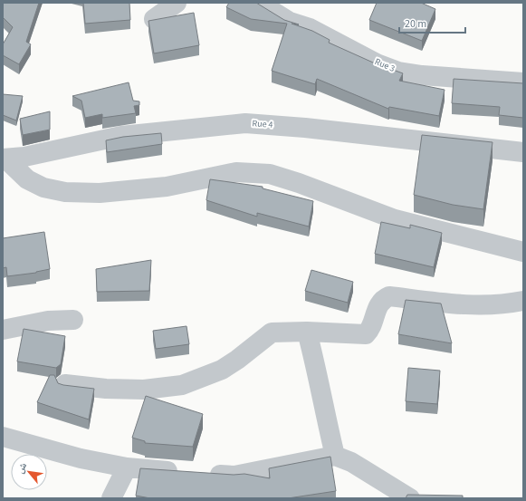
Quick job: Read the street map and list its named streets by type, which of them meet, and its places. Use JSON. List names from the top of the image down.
{
  "streets": {
    "street": ["Rue 3", "Rue 4"]
  },
  "scale_bar": "20 m",
  "north": "top left"
}
